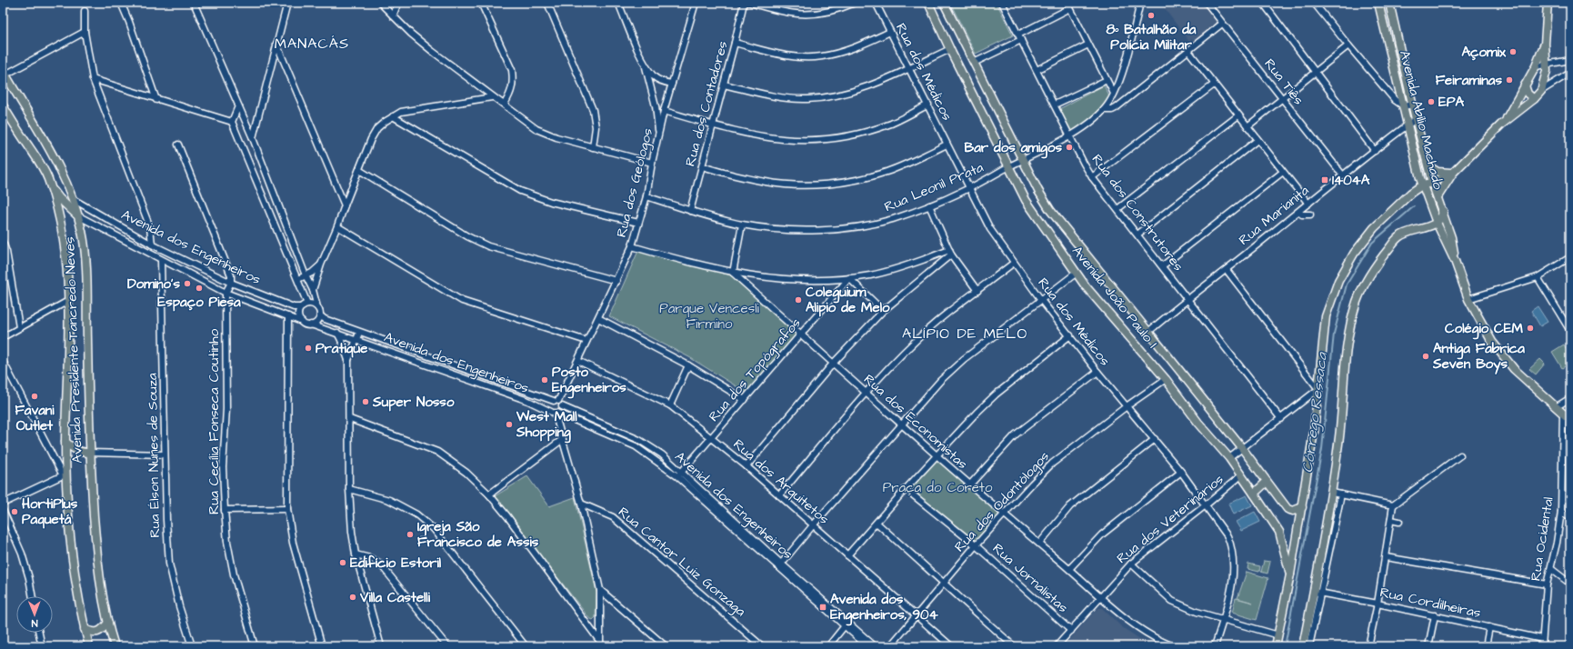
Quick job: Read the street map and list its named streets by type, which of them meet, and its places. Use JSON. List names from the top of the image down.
{
  "streets": {
    "main road": ["Avenida Abílio Machado", "Avenida João Paulo I", "Avenida Presidente Tancredo Neves"],
    "street": [
      "Rua dos Médicos",
      "Rua Tiês",
      "Rua dos Contadores",
      "Rua dos Geólogos",
      "Rua Leonil Prata",
      "Rua dos Construtores",
      "Rua Marianita",
      "Avenida dos Engenheiros",
      "Rua dos Topógrafos",
      "Rua Cecília Fonseca Coutinho",
      "Rua dos Economistas",
      "Rua Élson Nunes de Souza",
      "Rua dos Arquitetos",
      "Rua dos Odontólogos",
      "Rua dos Veterinários",
      "Rua Ocidental",
      "Rua Cantor Luiz Gonzaga",
      "Rua Jornalistas",
      "Rua Cordilheiras"
    ]
  },
  "crossings": [
    ["Rua dos Médicos", "Rua Leonil Prata"],
    ["Rua dos Médicos", "Rua dos Odontólogos"],
    ["Rua dos Médicos", "Rua dos Veterinários"],
    ["Rua Tiês", "Rua Marianita"],
    ["Rua dos Contadores", "Rua Leonil Prata"],
    ["Avenida Abílio Machado", "Rua Marianita"],
    ["Avenida Abílio Machado", "Rua Ocidental"],
    ["Rua dos Geólogos", "Rua Leonil Prata"],
    ["Rua dos Geólogos", "Avenida dos Engenheiros"],
    ["Rua dos Geólogos", "Rua dos Arquitetos"],
    ["Rua Leonil Prata", "Rua dos Construtores"],
    ["Rua Leonil Prata", "Avenida João Paulo I"],
    ["Rua dos Construtores", "Rua Marianita"],
    ["Rua Marianita", "Avenida João Paulo I"],
    ["Avenida dos Engenheiros", "Avenida Presidente Tancredo Neves"],
    ["Avenida dos Engenheiros", "Rua dos Topógrafos"],
    ["Avenida dos Engenheiros", "Rua Cecília Fonseca Coutinho"],
    ["Avenida dos Engenheiros", "Rua Élson Nunes de Souza"],
    ["Avenida João Paulo I", "Rua dos Odontólogos"],
    ["Avenida João Paulo I", "Rua dos Veterinários"],
    ["Rua dos Topógrafos", "Rua dos Economistas"],
    ["Rua dos Topógrafos", "Rua dos Arquitetos"],
    ["Rua dos Economistas", "Rua dos Odontólogos"],
    ["Rua dos Economistas", "Rua dos Veterinários"],
    ["Rua dos Arquitetos", "Rua dos Odontólogos"],
    ["Rua dos Odontólogos", "Rua Jornalistas"],
    ["Rua dos Veterinários", "Rua Jornalistas"],
    ["Rua Ocidental", "Rua Cordilheiras"]
  ],
  "districts": ["MANACÁS", "ALÍPIO DE MELO"],
  "water": ["Córrego Ressaca"],
  "parks": ["Parque Vencesli Firmino", "Praça do Coreto"],
  "places": {
    "other": [
      "8º Batalhão da Polícia Militar",
      "Açomix",
      "Feiraminas",
      "EPA",
      "Bar dos amigos",
      "Domino's",
      "Espaço Piesa",
      "Coleguium Alipio de Melo",
      "Colégio CEM",
      "Pratique",
      "Antiga Fabrica Seven Boys",
      "Posto Engenheiros",
      "Favani Outlet",
      "Super Nosso",
      "West Mall Shopping",
      "HortiPlus Paquetá",
      "Igreja São Francisco de Assis",
      "Edifício Estoril",
      "Villa Castelli"
    ],
    "transit": ["1404A", "Avenida dos Engenheiros, 904"]
  },
  "north": "bottom"
}
